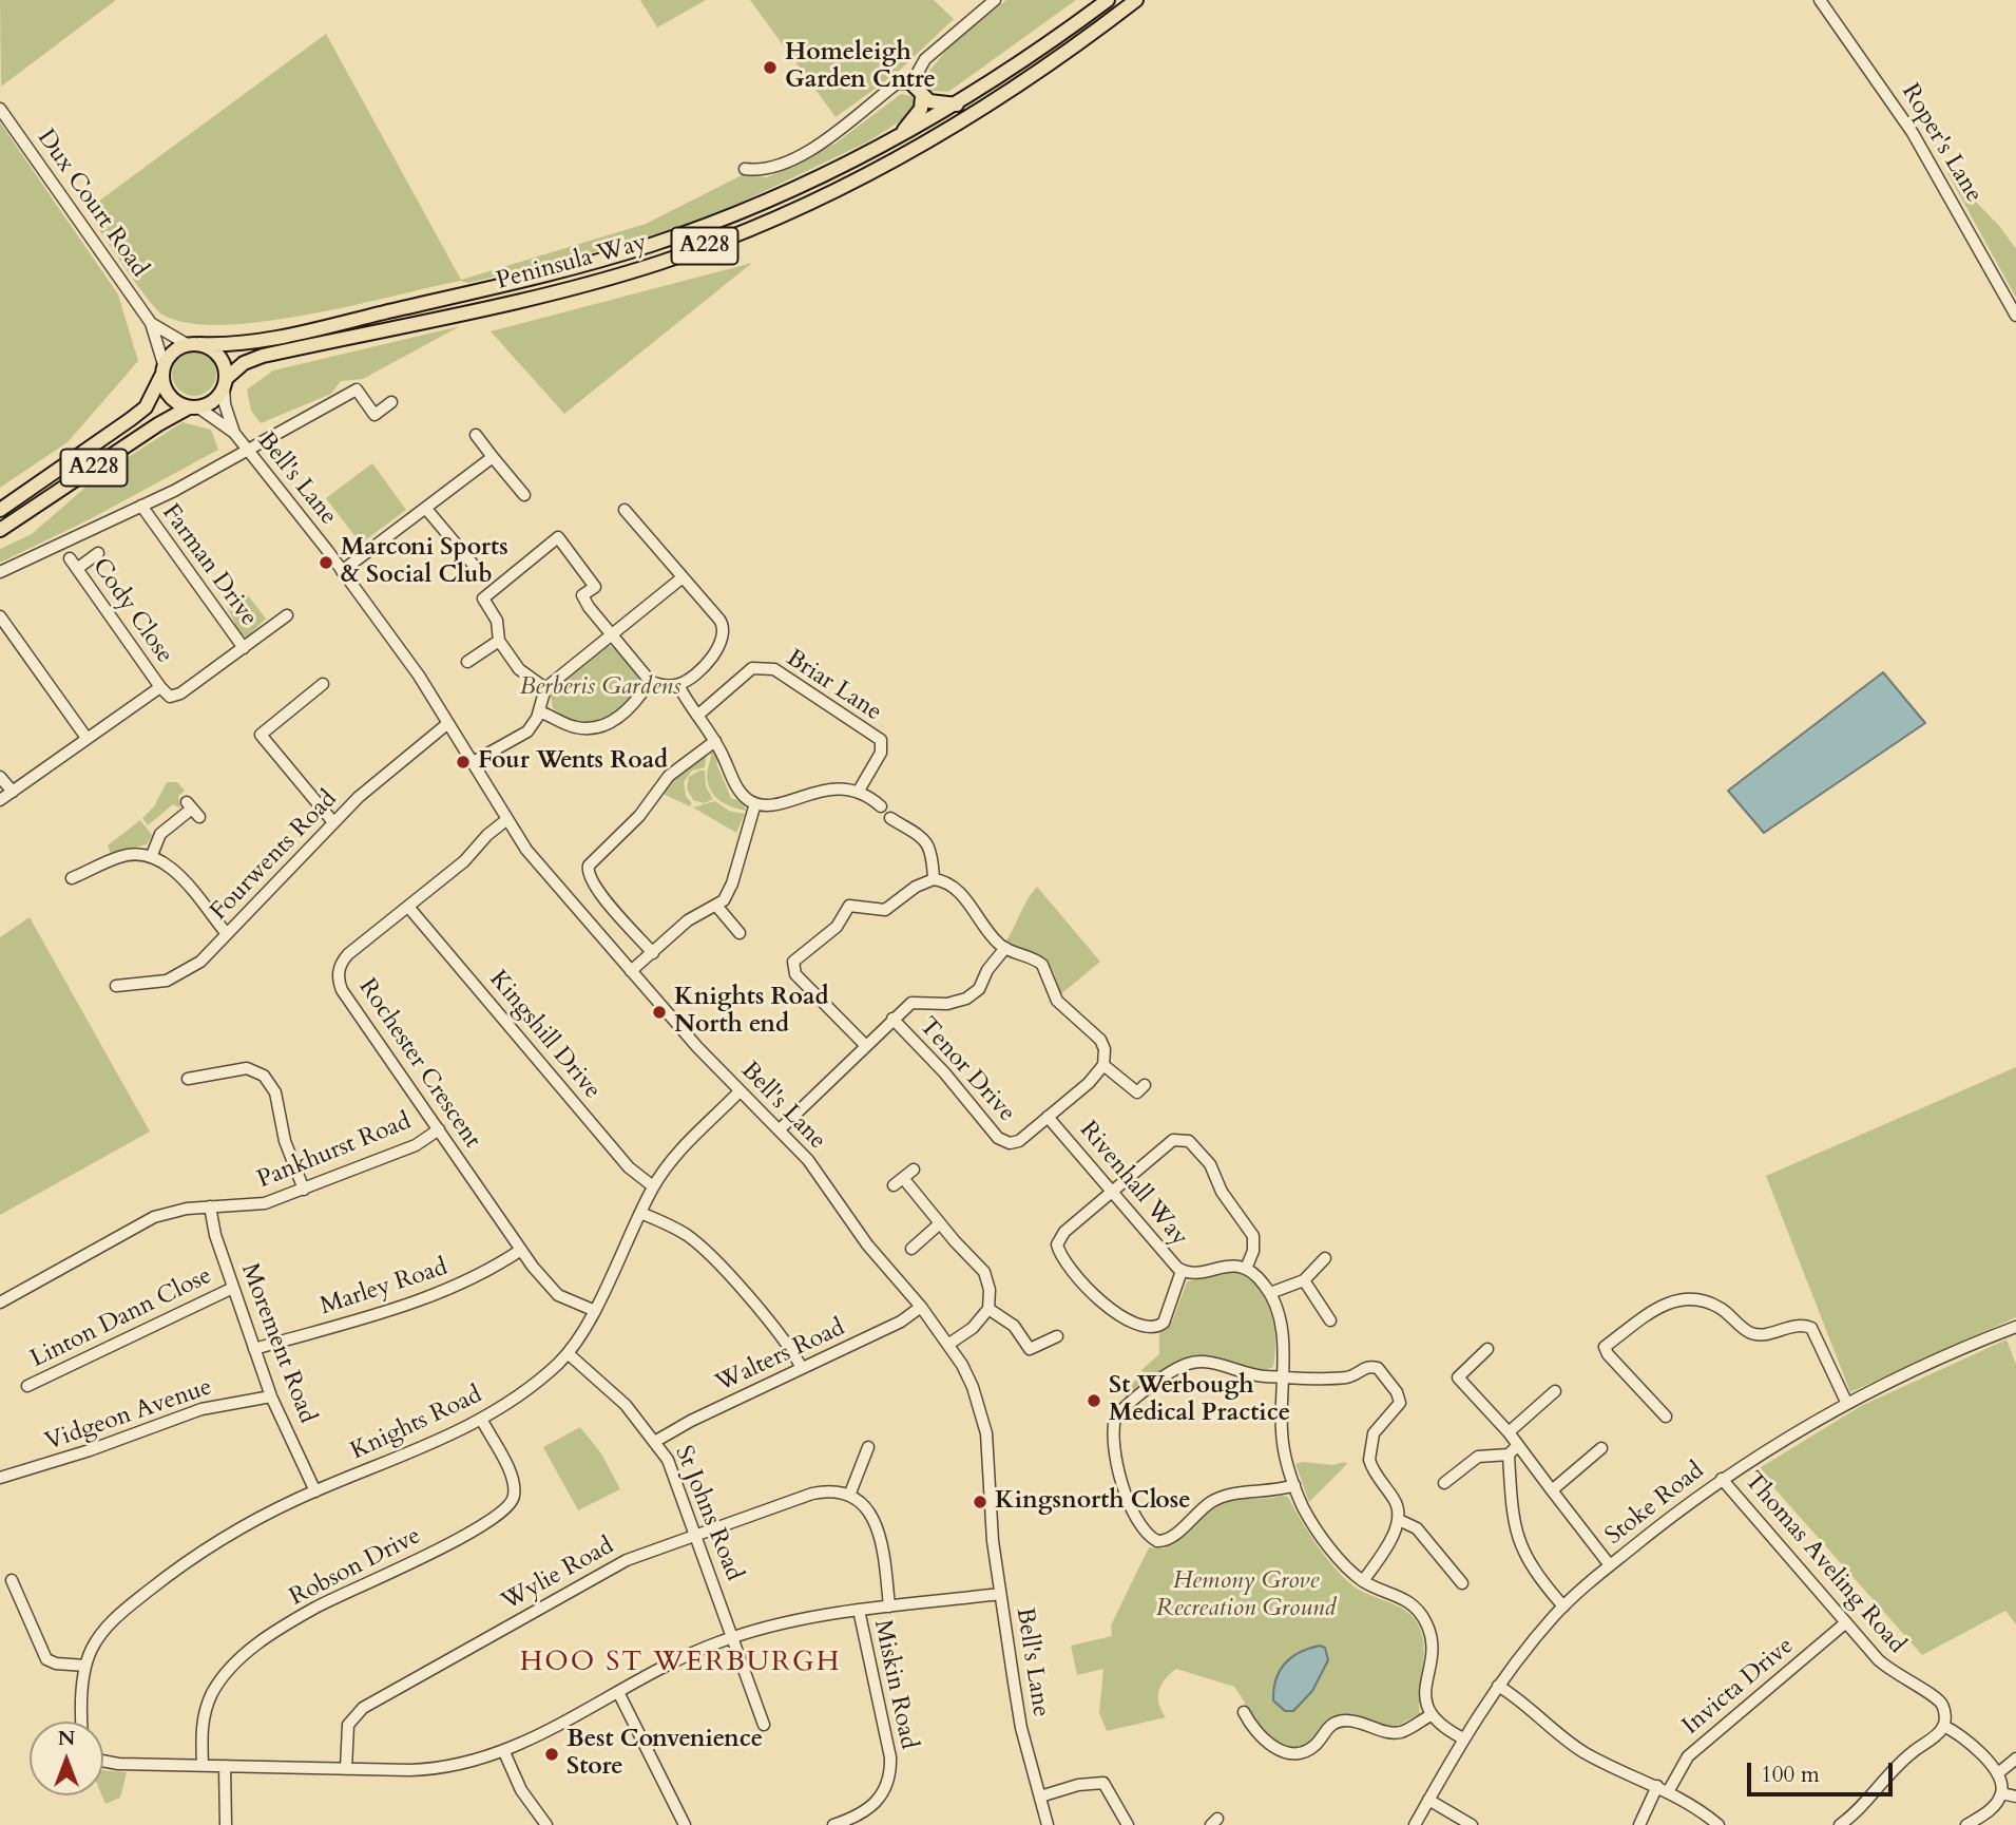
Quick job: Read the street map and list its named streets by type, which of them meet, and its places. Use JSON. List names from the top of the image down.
{
  "streets": {
    "main road": ["A228", "Peninsula Way"],
    "street": [
      "Roper's Lane",
      "Dux Court Road",
      "Bell's Lane",
      "Farman Drive",
      "Cody Close",
      "Briar Lane",
      "Fourwents Road",
      "Kingshill Drive",
      "Rochester Crescent",
      "Tenor Drive",
      "Pankhurst Road",
      "Rivenhall Way",
      "Marley Road",
      "Linton Dann Close",
      "Morement Road",
      "Walters Road",
      "Vidgeon Avenue",
      "Knights Road",
      "Stoke Road",
      "St Johns Road",
      "Thomas Aveling Road",
      "Robson Drive",
      "Wylie Road",
      "Miskin Road",
      "Invicta Drive"
    ]
  },
  "crossings": [
    ["Dux Court Road", "A228"],
    ["Dux Court Road", "Peninsula Way"],
    ["Dux Court Road", "Bell's Lane"],
    ["A228", "Peninsula Way"],
    ["A228", "Bell's Lane"],
    ["Peninsula Way", "Bell's Lane"],
    ["Bell's Lane", "Fourwents Road"],
    ["Bell's Lane", "Rochester Crescent"],
    ["Bell's Lane", "Walters Road"],
    ["Bell's Lane", "Knights Road"],
    ["Kingshill Drive", "Rochester Crescent"],
    ["Kingshill Drive", "Knights Road"],
    ["Rochester Crescent", "Pankhurst Road"],
    ["Rochester Crescent", "Marley Road"],
    ["Rochester Crescent", "Knights Road"],
    ["Tenor Drive", "Rivenhall Way"],
    ["Pankhurst Road", "Morement Road"],
    ["Marley Road", "Morement Road"],
    ["Linton Dann Close", "Morement Road"],
    ["Morement Road", "Vidgeon Avenue"],
    ["Morement Road", "Knights Road"],
    ["Walters Road", "St Johns Road"],
    ["Knights Road", "St Johns Road"],
    ["Knights Road", "Robson Drive"],
    ["Stoke Road", "Thomas Aveling Road"],
    ["St Johns Road", "Wylie Road"],
    ["Thomas Aveling Road", "Invicta Drive"]
  ],
  "districts": ["HOO ST WERBURGH"],
  "parks": ["Berberis Gardens", "Hemony Grove Recreation Ground"],
  "places": [
    "Homeleigh Garden Cntre",
    "Marconi Sports & Social Club",
    "Four Wents Road",
    "Knights Road North end",
    "St Werbough Medical Practice",
    "Kingsnorth Close",
    "Best Convenience Store"
  ],
  "scale_bar": "100 m",
  "north": "top"
}
